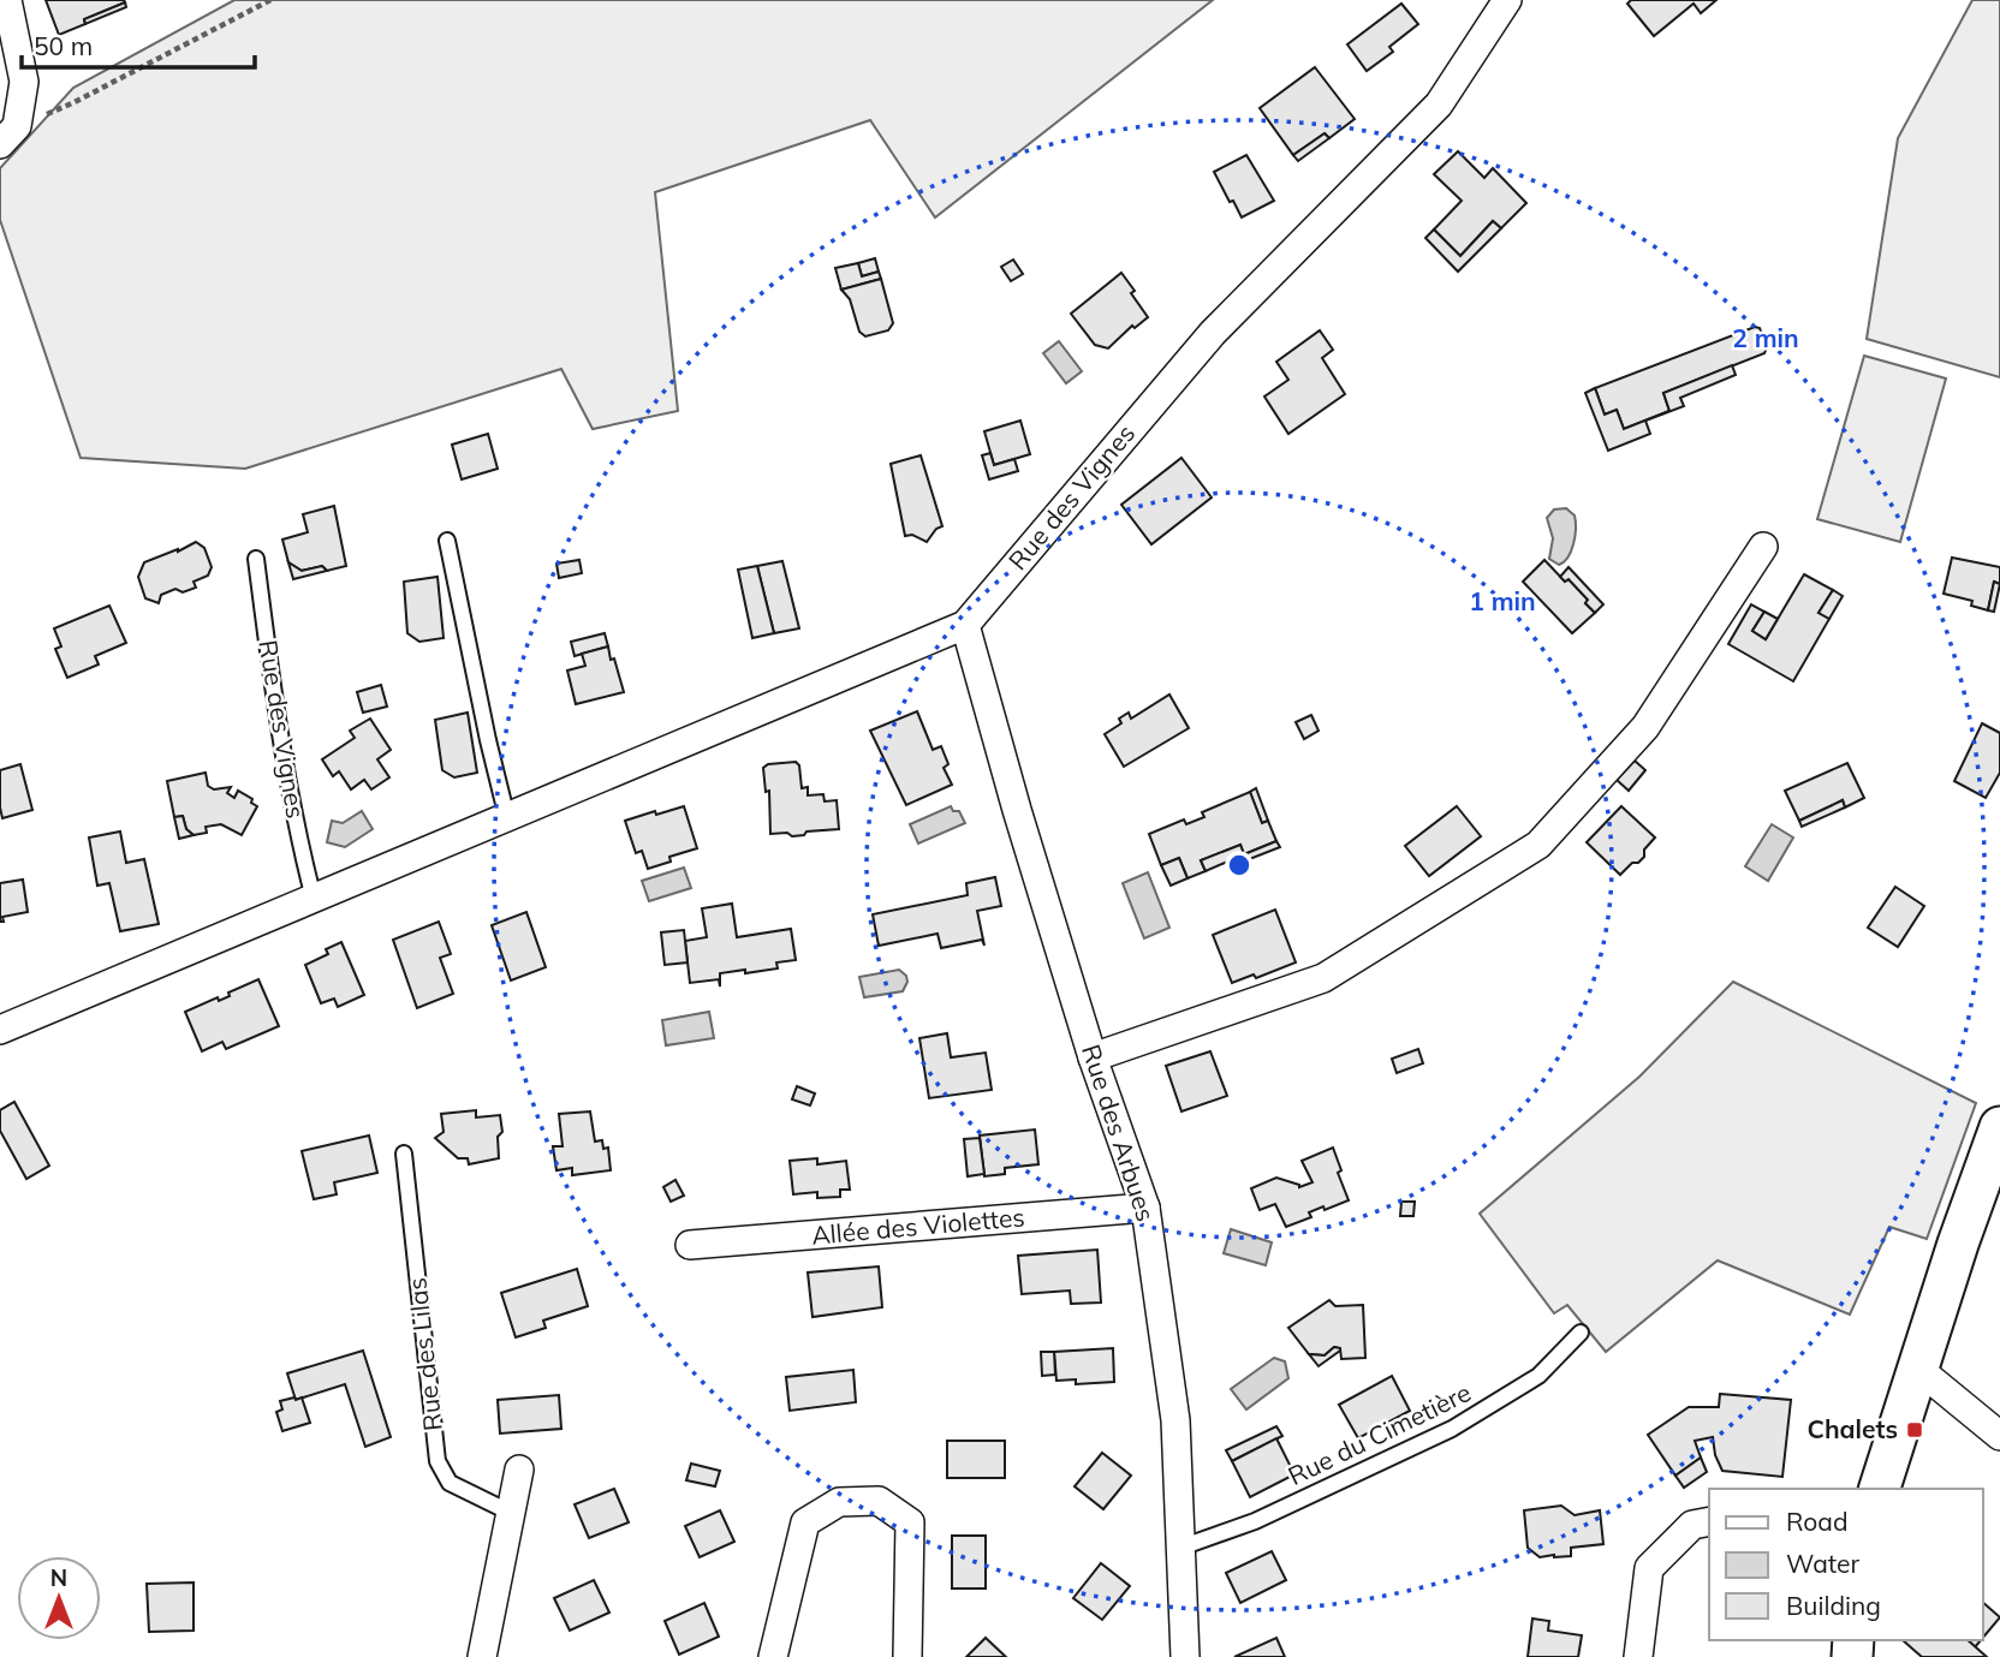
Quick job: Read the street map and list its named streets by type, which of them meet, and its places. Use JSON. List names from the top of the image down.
{
  "streets": {
    "street": ["Rue des Vignes", "Rue des Arbues", "Allée des Violettes"],
    "lane": ["Rue des Lilas", "Rue du Cimetière"]
  },
  "crossings": [
    ["Rue des Vignes", "Rue des Arbues"],
    ["Rue des Arbues", "Allée des Violettes"],
    ["Rue des Arbues", "Rue du Cimetière"]
  ],
  "places": {
    "transit": ["Chalets"]
  },
  "legend": ["Road", "Water", "Building"],
  "scale_bar": "50 m",
  "north": "top",
  "rings": ["2 min", "1 min"]
}
